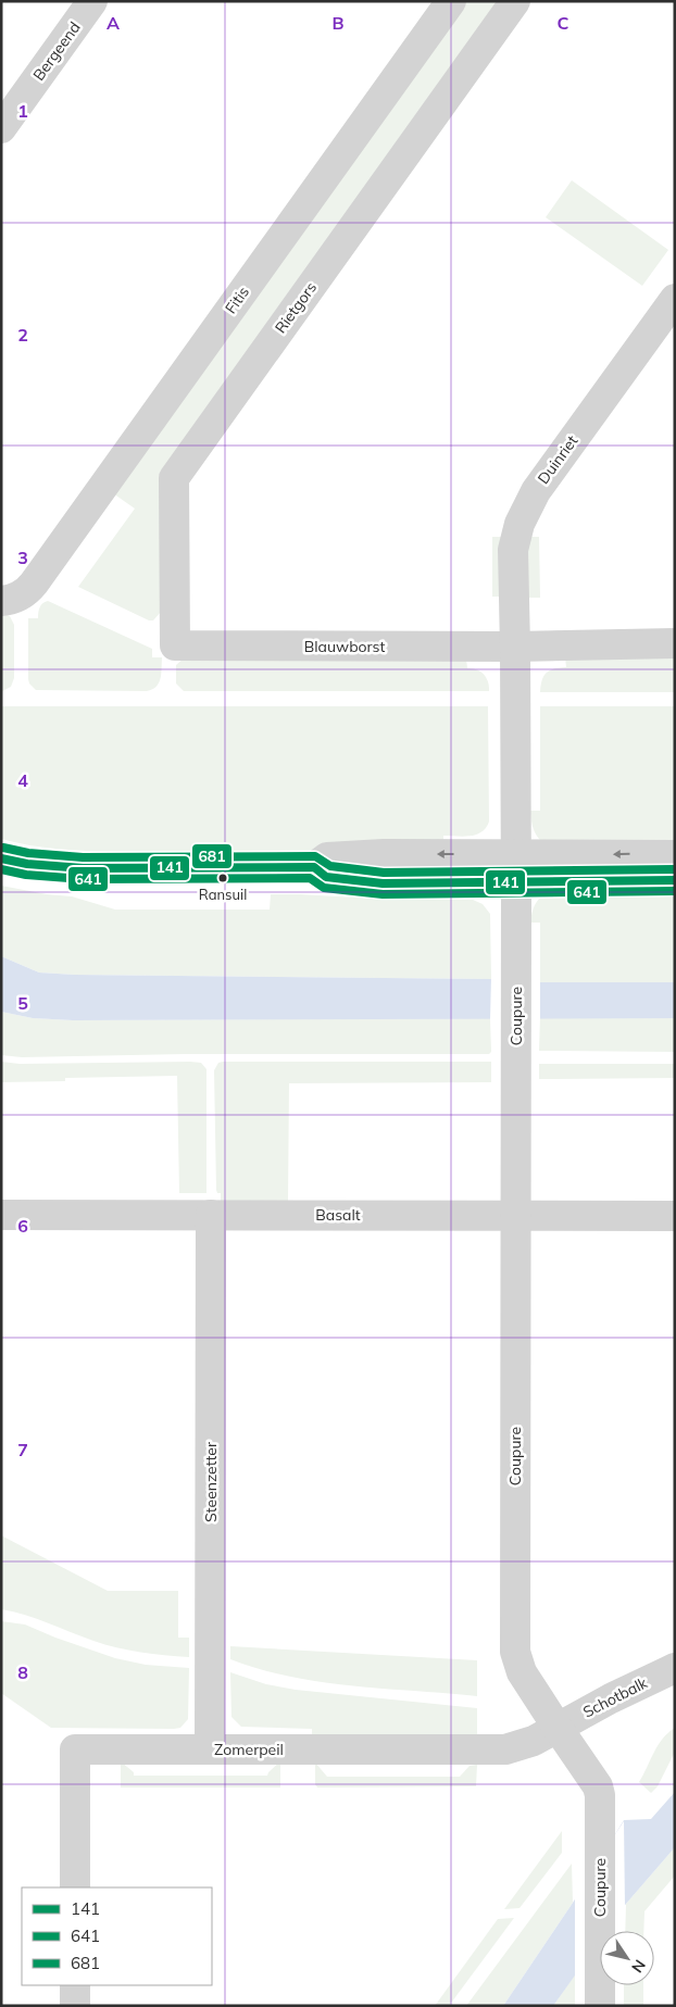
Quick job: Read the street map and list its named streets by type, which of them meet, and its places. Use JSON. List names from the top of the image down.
{
  "streets": {
    "street": [
      "Bergeend",
      "Fitis",
      "Rietgors",
      "Duinriet",
      "Blauwborst",
      "Coupure",
      "Basalt",
      "Steenzetter",
      "Schotbalk",
      "Zomerpeil"
    ]
  },
  "crossings": [
    ["Rietgors", "Blauwborst"],
    ["Duinriet", "Blauwborst"],
    ["Coupure", "Basalt"],
    ["Coupure", "Schotbalk"],
    ["Coupure", "Zomerpeil"],
    ["Basalt", "Steenzetter"],
    ["Steenzetter", "Zomerpeil"],
    ["Schotbalk", "Zomerpeil"]
  ],
  "places": ["Ransuil"],
  "lines": ["transit line 681", "transit line 141", "transit line 641"],
  "legend": ["141", "641", "681"],
  "north": "bottom right",
  "grid": {
    "columns": ["A", "B", "C"],
    "rows": [
      "1",
      "2",
      "3",
      "4",
      "5",
      "6",
      "7",
      "8"
    ]
  }
}
